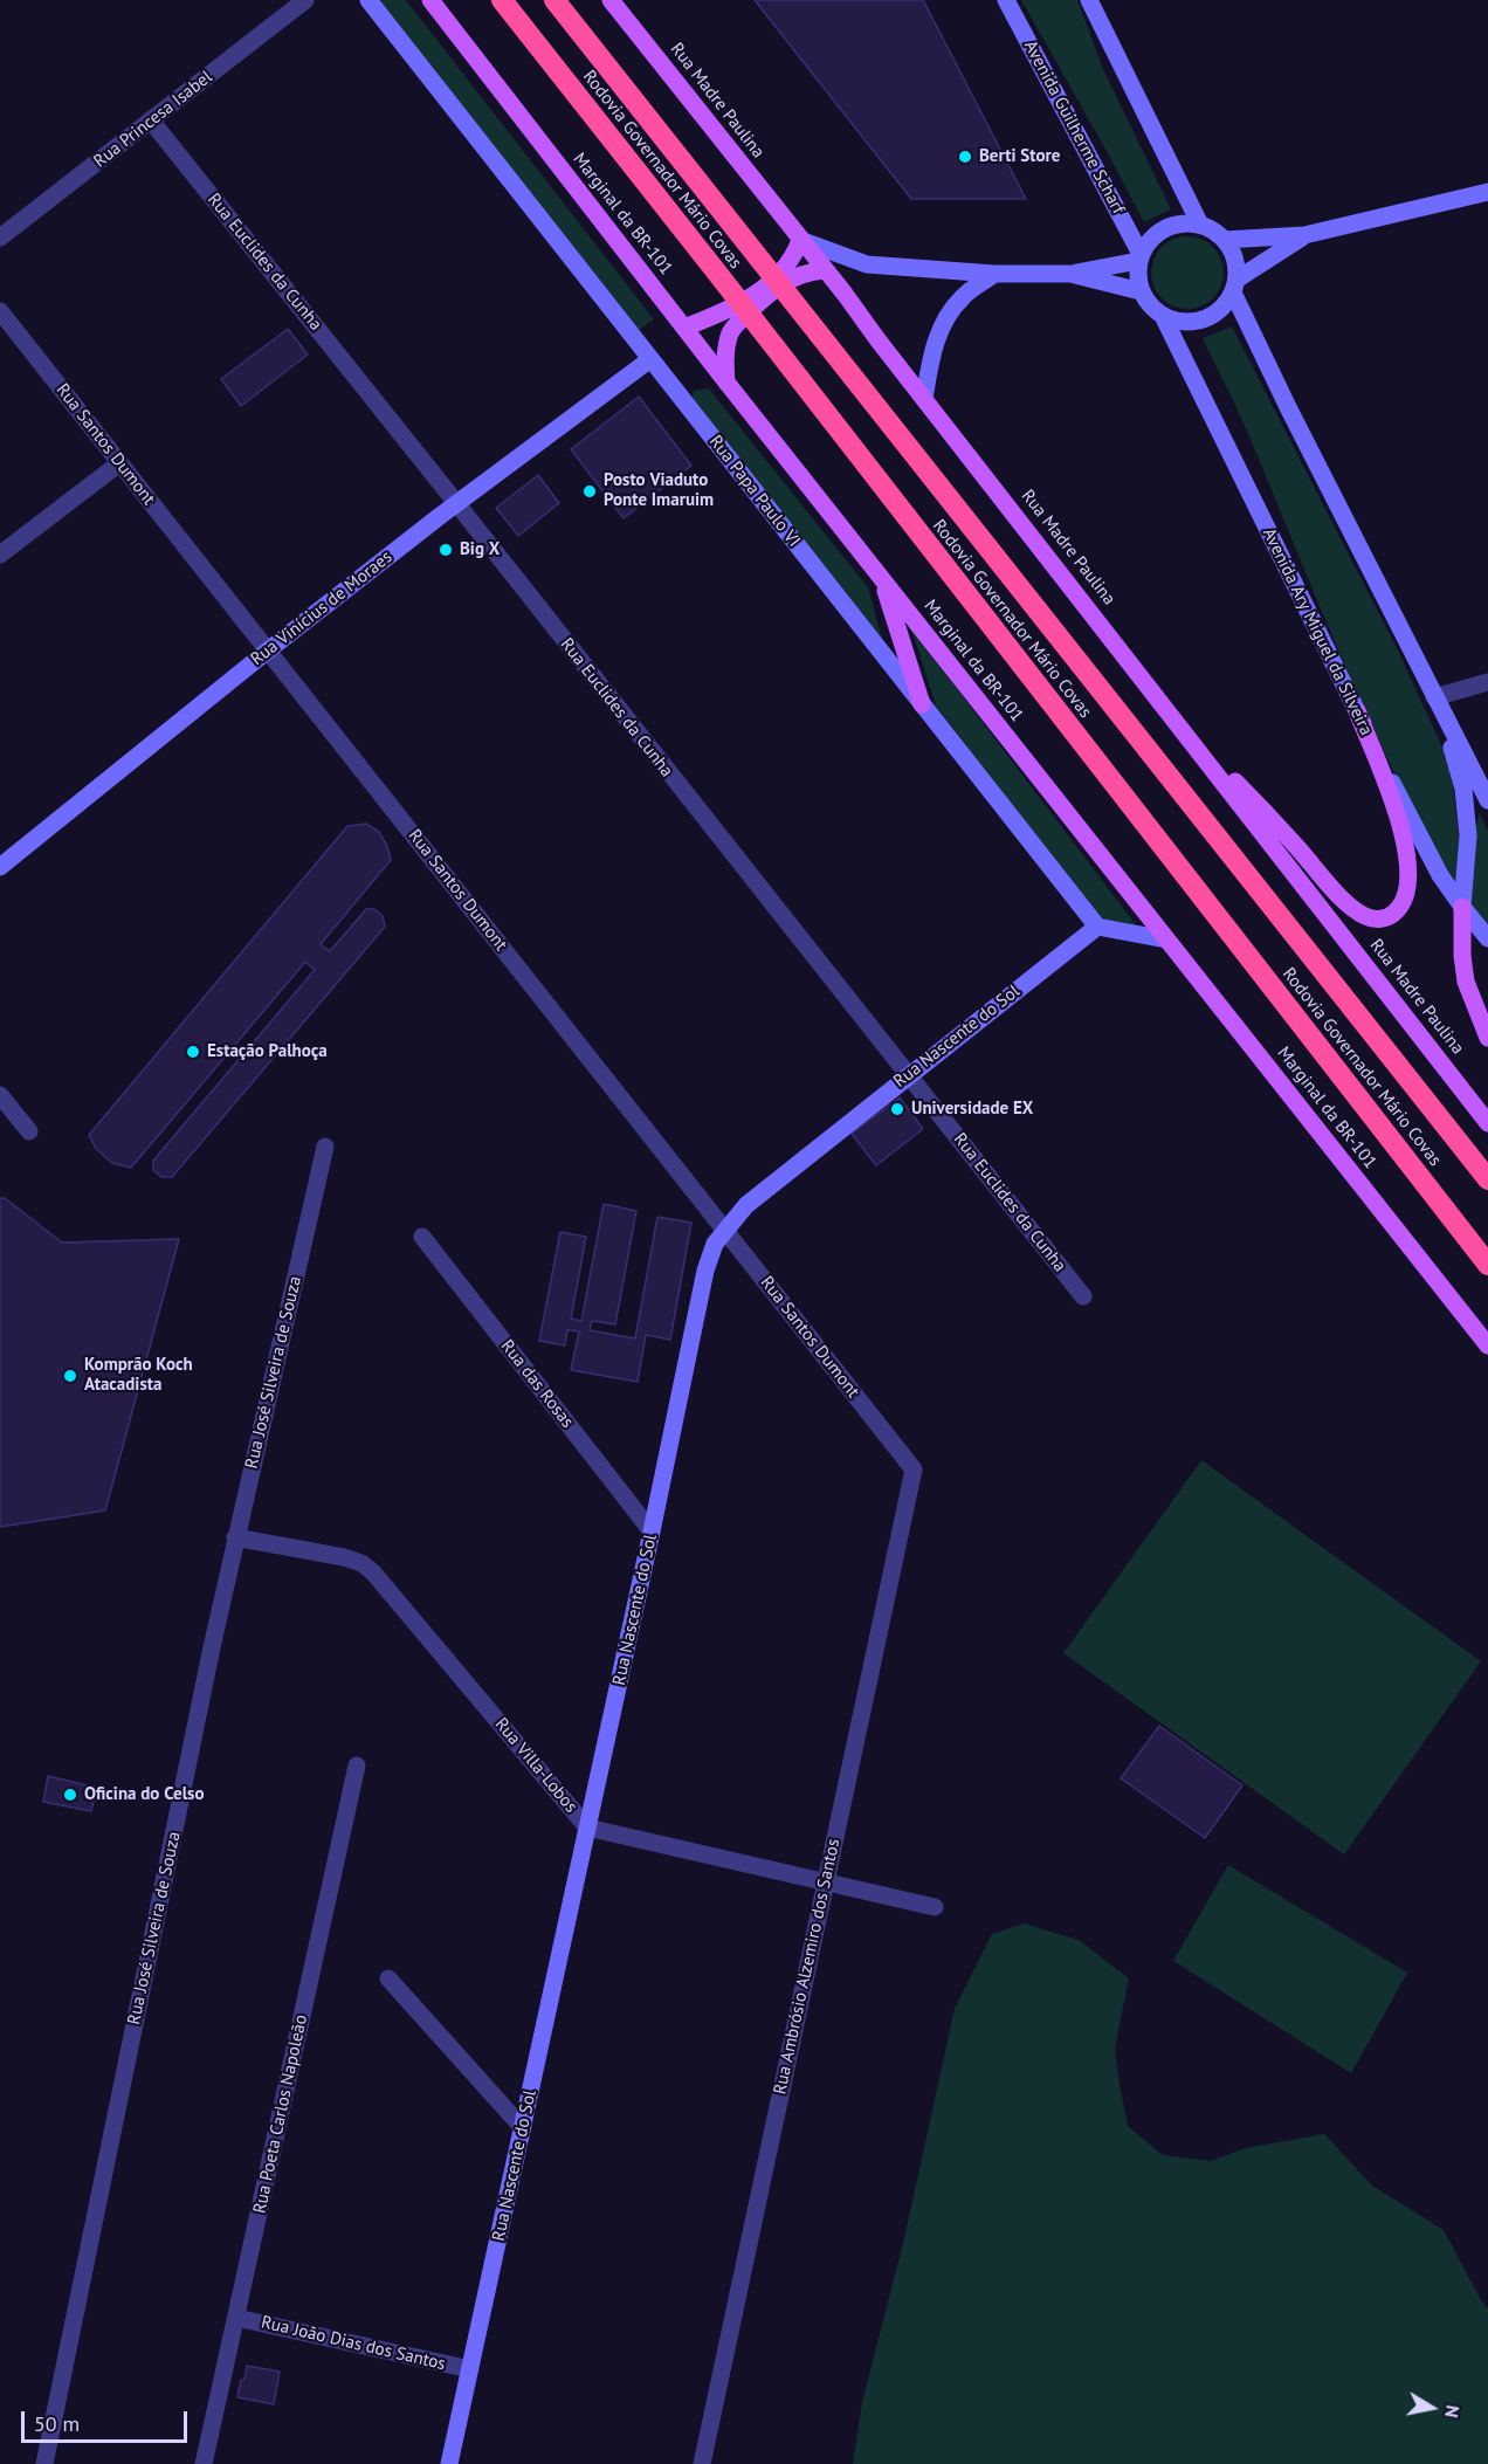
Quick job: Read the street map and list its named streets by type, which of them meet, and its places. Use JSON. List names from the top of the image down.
{
  "streets": {
    "highway": ["Rodovia Governador Mário Covas"],
    "main road": [
      "Rua Madre Paulina",
      "Avenida Guilherme Scharf",
      "Marginal da BR-101",
      "Rua Papa Paulo VI",
      "Rua Vinícius de Moraes",
      "Avenida Ary Miguel da Silveira",
      "Rua Nascente do Sol"
    ],
    "street": [
      "Rua Princesa Isabel",
      "Rua Euclides da Cunha",
      "Rua Santos Dumont",
      "Rua José Silveira de Souza",
      "Rua das Rosas",
      "Rua Villa-Lobos",
      "Rua Ambrósio Alzemiro dos Santos",
      "Rua Poeta Carlos Napoleão",
      "Rua João Dias dos Santos"
    ]
  },
  "crossings": [
    ["Rua Princesa Isabel", "Rua Euclides da Cunha"],
    ["Avenida Guilherme Scharf", "Avenida Ary Miguel da Silveira"],
    ["Rua Euclides da Cunha", "Rua Vinícius de Moraes"],
    ["Rua Euclides da Cunha", "Rua Nascente do Sol"],
    ["Rua Santos Dumont", "Rua Vinícius de Moraes"],
    ["Rua Santos Dumont", "Rua Nascente do Sol"],
    ["Rua Santos Dumont", "Rua Ambrósio Alzemiro dos Santos"],
    ["Rua Papa Paulo VI", "Rua Vinícius de Moraes"],
    ["Rua Papa Paulo VI", "Rua Nascente do Sol"],
    ["Rua Nascente do Sol", "Rua das Rosas"],
    ["Rua Nascente do Sol", "Rua Villa-Lobos"],
    ["Rua Nascente do Sol", "Rua João Dias dos Santos"],
    ["Rua José Silveira de Souza", "Rua Villa-Lobos"],
    ["Rua Villa-Lobos", "Rua Ambrósio Alzemiro dos Santos"],
    ["Rua Poeta Carlos Napoleão", "Rua João Dias dos Santos"]
  ],
  "places": [
    "Berti Store",
    "Posto Viaduto Ponte Imaruim",
    "Big X",
    "Estação Palhoça",
    "Universidade EX",
    "Komprão Koch Atacadista",
    "Oficina do Celso"
  ],
  "scale_bar": "50 m",
  "north": "right"
}
